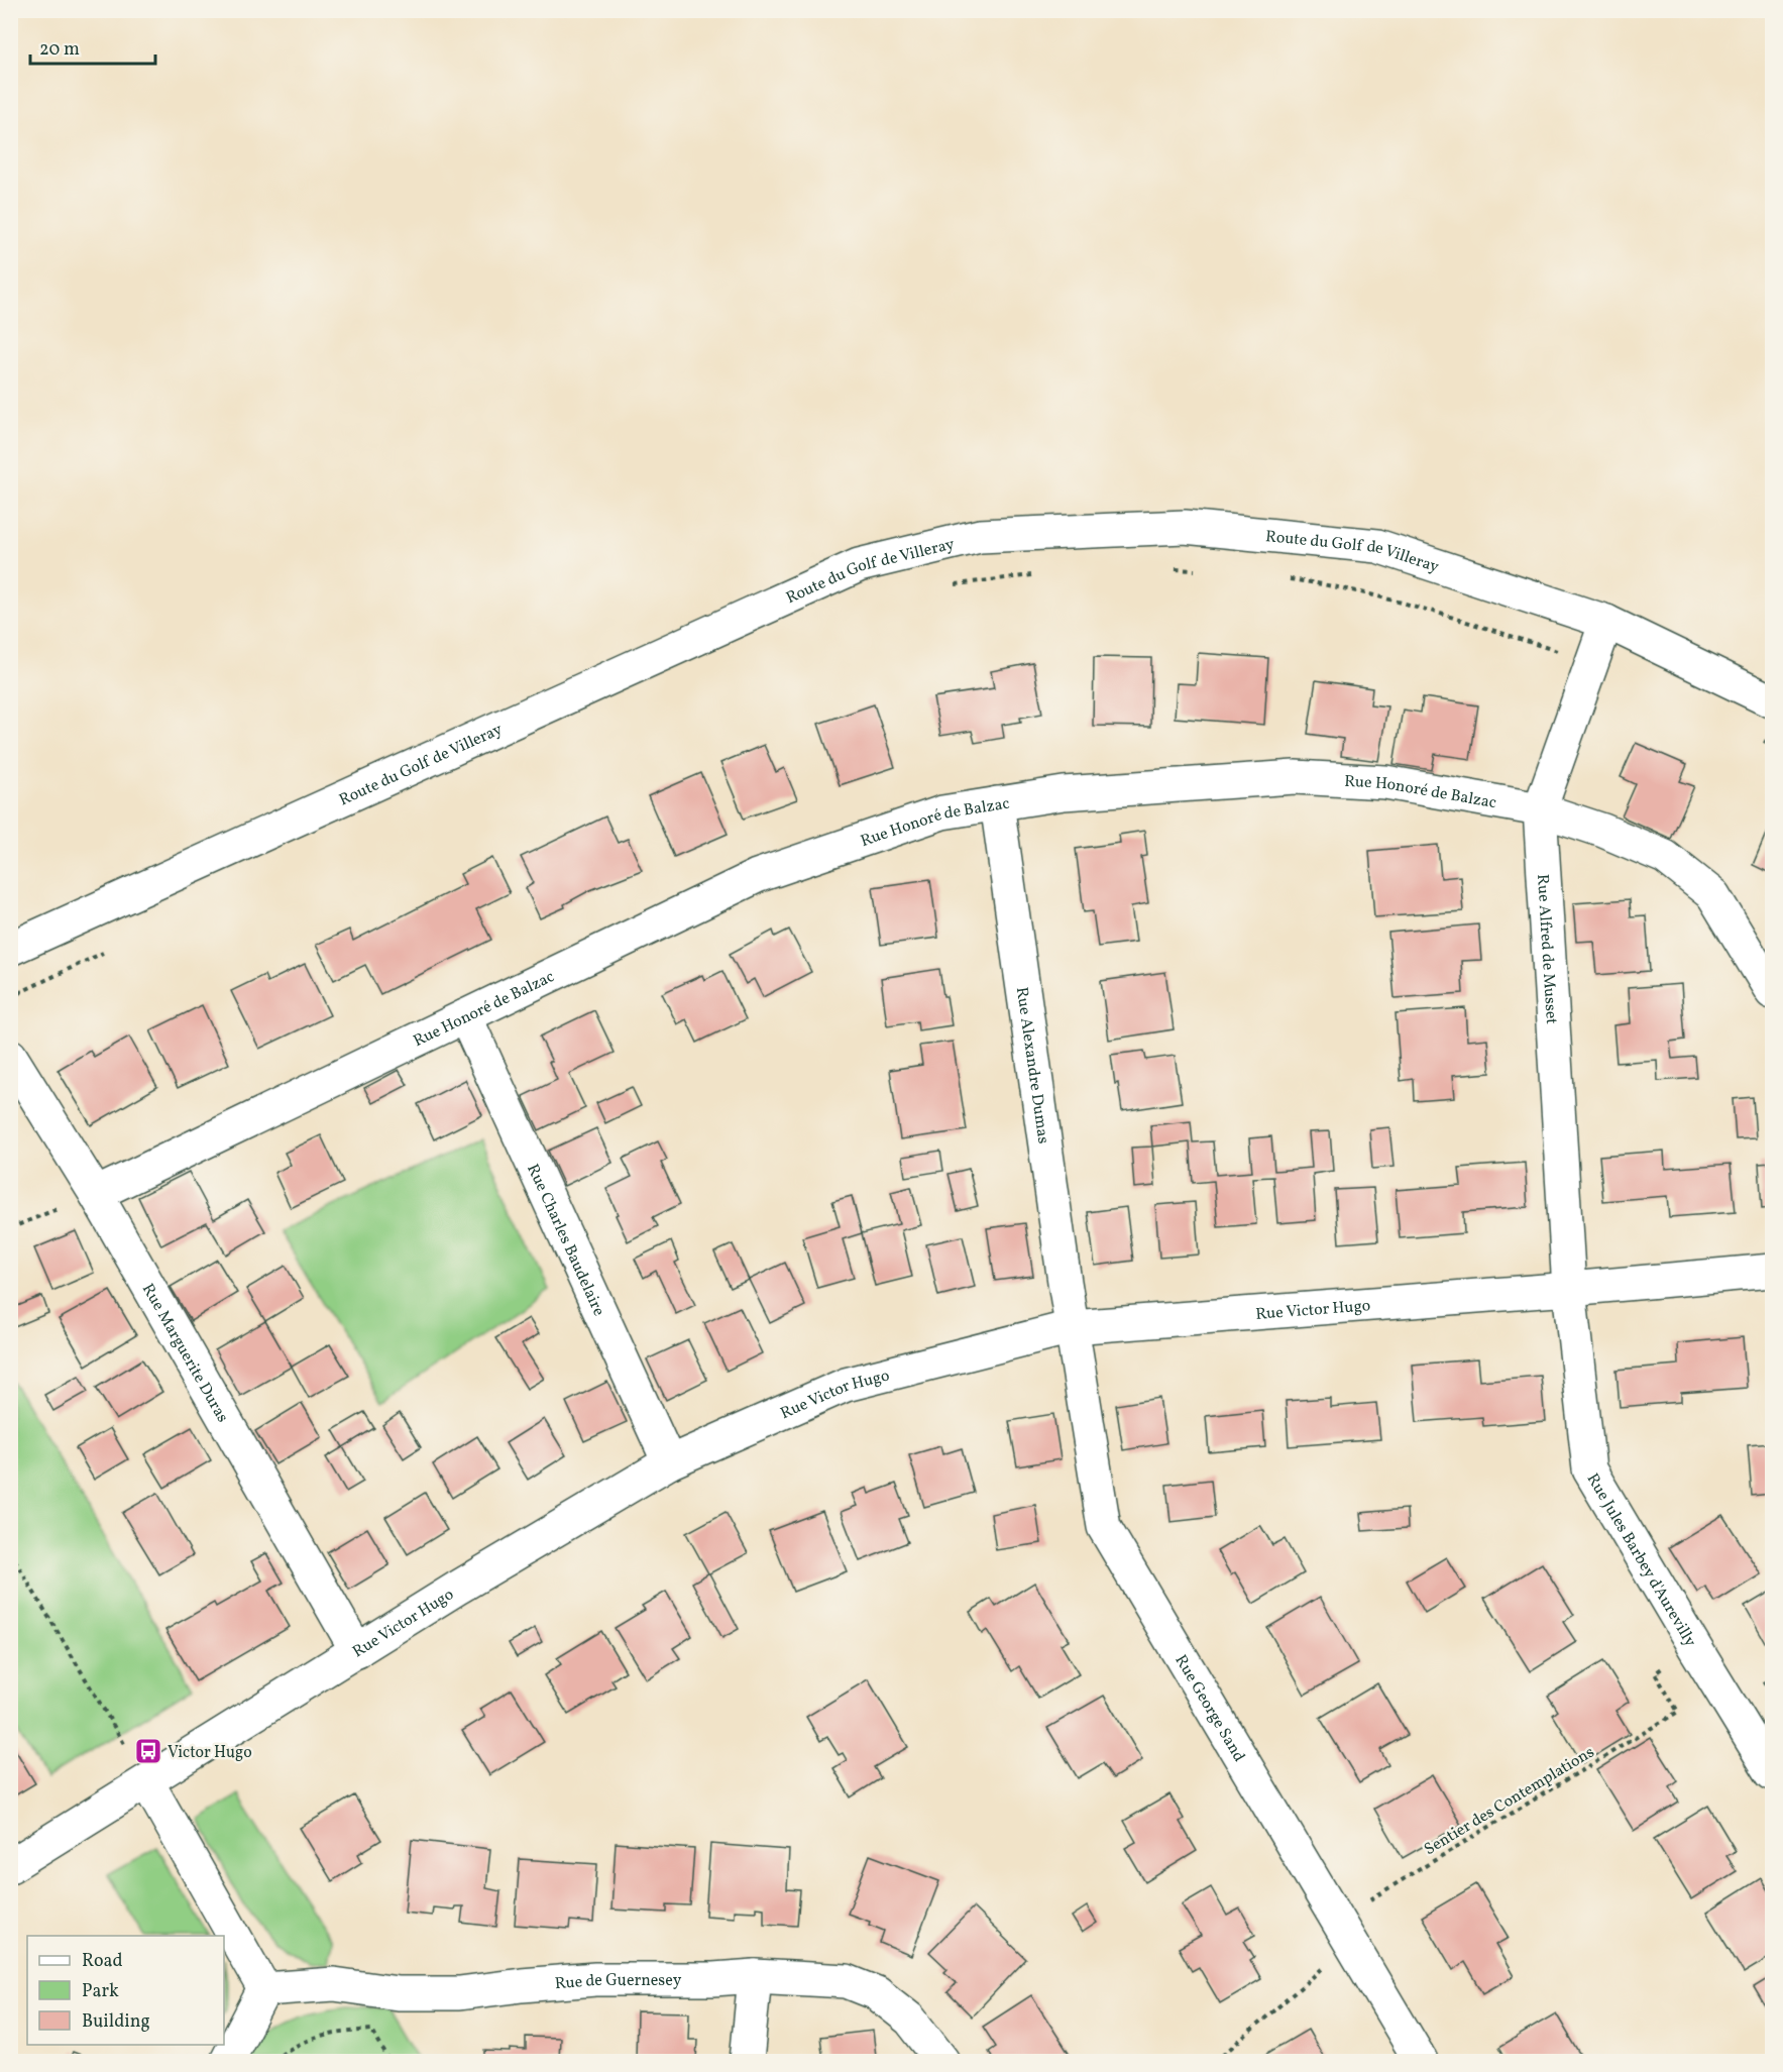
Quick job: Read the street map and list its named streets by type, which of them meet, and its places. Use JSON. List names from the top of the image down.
{
  "streets": {
    "street": [
      "Route du Golf de Villeray",
      "Rue Honoré de Balzac",
      "Rue Alfred de Musset",
      "Rue Alexandre Dumas",
      "Rue Charles Baudelaire",
      "Rue Victor Hugo",
      "Rue Marguerite Duras",
      "Rue Jules Barbey d'Aurevilly",
      "Rue George Sand",
      "Rue de Guernesey"
    ],
    "path": ["Sentier des Contemplations"]
  },
  "crossings": [
    ["Route du Golf de Villeray", "Rue Alfred de Musset"],
    ["Rue Honoré de Balzac", "Rue Alfred de Musset"],
    ["Rue Honoré de Balzac", "Rue Alexandre Dumas"],
    ["Rue Honoré de Balzac", "Rue Charles Baudelaire"],
    ["Rue Honoré de Balzac", "Rue Marguerite Duras"],
    ["Rue Alfred de Musset", "Rue Victor Hugo"],
    ["Rue Alfred de Musset", "Rue Jules Barbey d'Aurevilly"],
    ["Rue Alexandre Dumas", "Rue Victor Hugo"],
    ["Rue Alexandre Dumas", "Rue George Sand"],
    ["Rue Charles Baudelaire", "Rue Victor Hugo"],
    ["Rue Victor Hugo", "Rue Marguerite Duras"],
    ["Rue Victor Hugo", "Rue Jules Barbey d'Aurevilly"],
    ["Rue Victor Hugo", "Rue George Sand"],
    ["Rue Jules Barbey d'Aurevilly", "Sentier des Contemplations"],
    ["Rue George Sand", "Sentier des Contemplations"]
  ],
  "places": {
    "bus stop": ["Victor Hugo"]
  },
  "legend": ["Road", "Park", "Building"],
  "scale_bar": "20 m"
}
